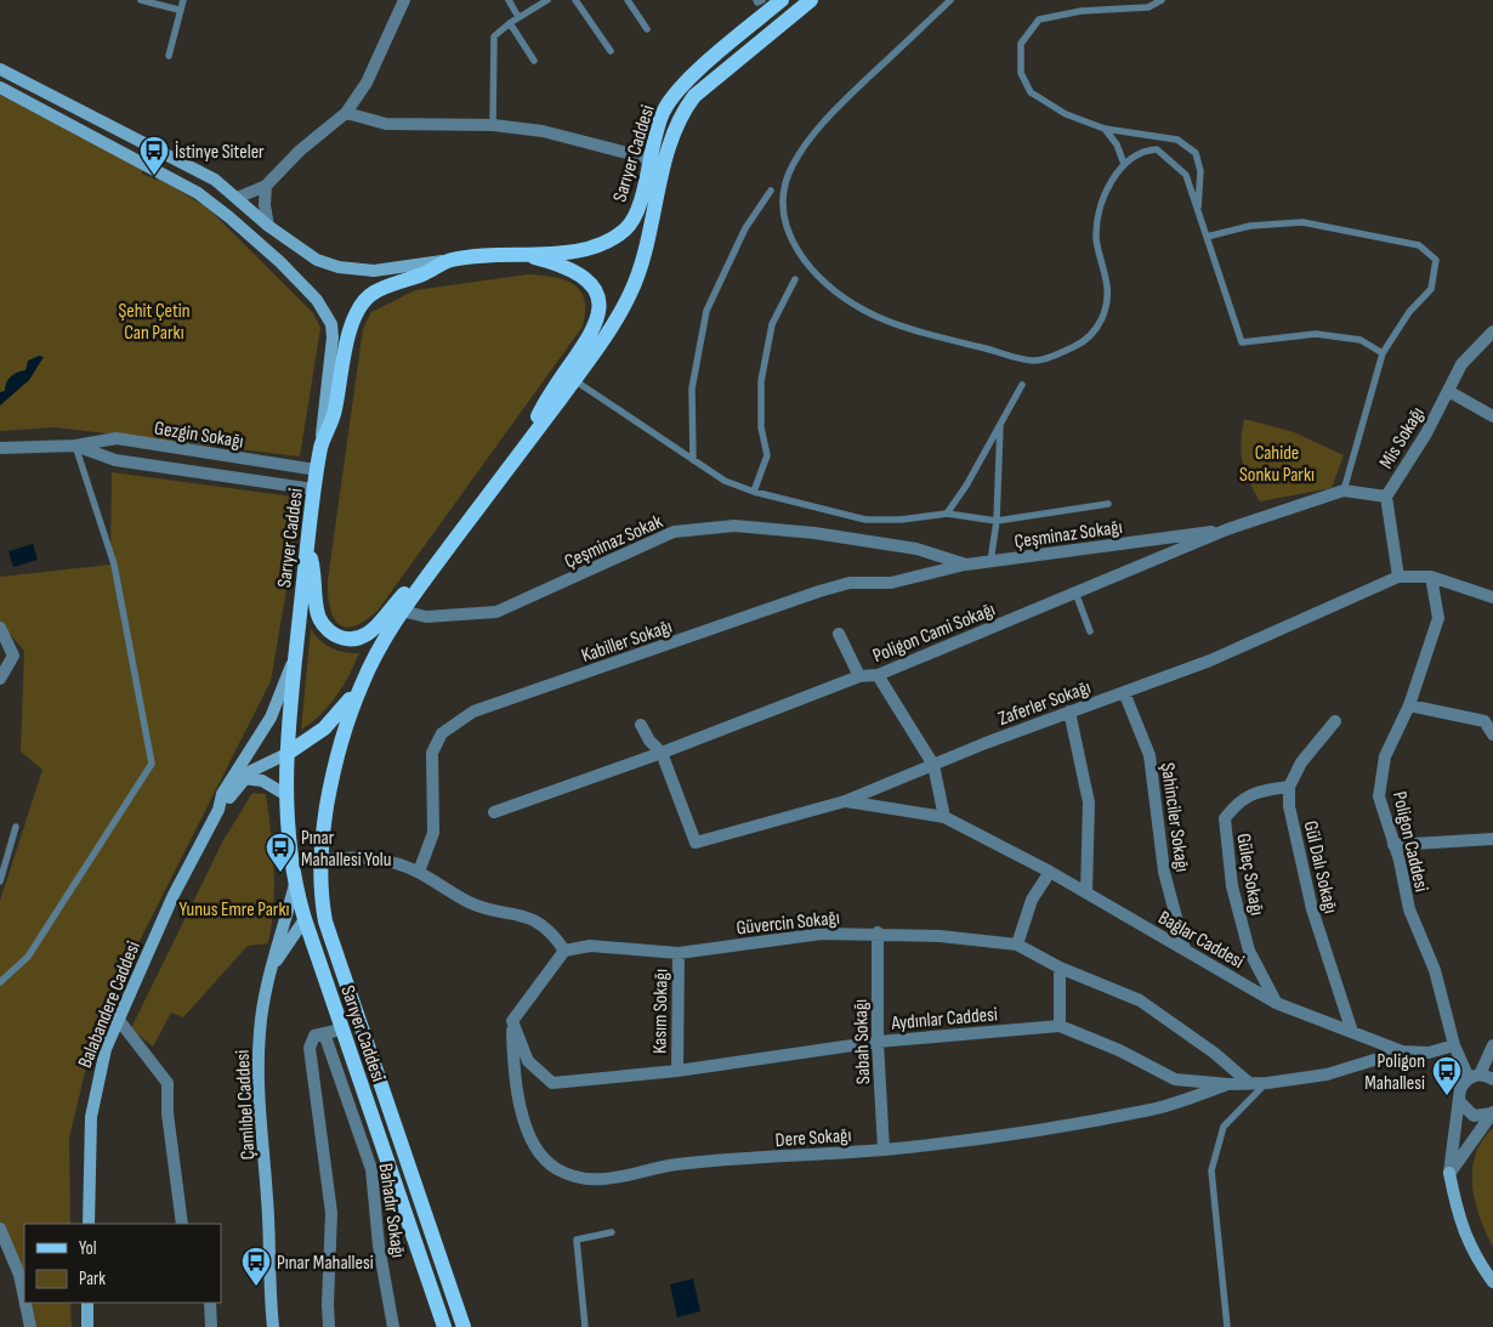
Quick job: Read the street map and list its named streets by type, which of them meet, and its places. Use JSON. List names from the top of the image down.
{
  "streets": {
    "main road": ["Sarıyer Caddesi", "Balabandere Caddesi", "Çamlıbel Caddesi"],
    "street": [
      "Gezgin Sokağı",
      "Mis Sokağı",
      "Çeşminaz Sokağı",
      "Çeşminaz Sokak",
      "Poligon Cami Sokağı",
      "Kabiller Sokağı",
      "Zaferler Sokağı",
      "Şahinciler Sokağı",
      "Poligon Caddesi",
      "Gül Dalı Sokağı",
      "Güleç Sokağı",
      "Güvercin Sokağı",
      "Bağlar Caddesi",
      "Kasım Sokağı",
      "Aydınlar Caddesi",
      "Sabah Sokağı",
      "Dere Sokağı",
      "Bahadır Sokağı"
    ]
  },
  "crossings": [
    ["Sarıyer Caddesi", "Gezgin Sokağı"],
    ["Sarıyer Caddesi", "Çeşminaz Sokak"],
    ["Sarıyer Caddesi", "Çamlıbel Caddesi"],
    ["Mis Sokağı", "Poligon Cami Sokağı"],
    ["Mis Sokağı", "Zaferler Sokağı"],
    ["Çeşminaz Sokağı", "Çeşminaz Sokak"],
    ["Çeşminaz Sokağı", "Poligon Cami Sokağı"],
    ["Çeşminaz Sokağı", "Kabiller Sokağı"],
    ["Poligon Cami Sokağı", "Zaferler Sokağı"],
    ["Zaferler Sokağı", "Şahinciler Sokağı"],
    ["Zaferler Sokağı", "Bağlar Caddesi"],
    ["Şahinciler Sokağı", "Bağlar Caddesi"],
    ["Poligon Caddesi", "Bağlar Caddesi"],
    ["Gül Dalı Sokağı", "Güleç Sokağı"],
    ["Gül Dalı Sokağı", "Bağlar Caddesi"],
    ["Güleç Sokağı", "Bağlar Caddesi"],
    ["Güvercin Sokağı", "Kasım Sokağı"],
    ["Güvercin Sokağı", "Aydınlar Caddesi"],
    ["Güvercin Sokağı", "Sabah Sokağı"],
    ["Bağlar Caddesi", "Aydınlar Caddesi"],
    ["Kasım Sokağı", "Aydınlar Caddesi"],
    ["Aydınlar Caddesi", "Sabah Sokağı"],
    ["Aydınlar Caddesi", "Dere Sokağı"],
    ["Sabah Sokağı", "Dere Sokağı"]
  ],
  "parks": ["Şehit Çetin Can Parkı", "Cahide Sonku Parkı", "Yunus Emre Parkı"],
  "places": {
    "bus stop": [
      "İstinye Siteler",
      "Pınar Mahallesi Yolu",
      "Poligon Mahallesi",
      "Pınar Mahallesi"
    ]
  },
  "legend": ["Yol", "Park"]
}
